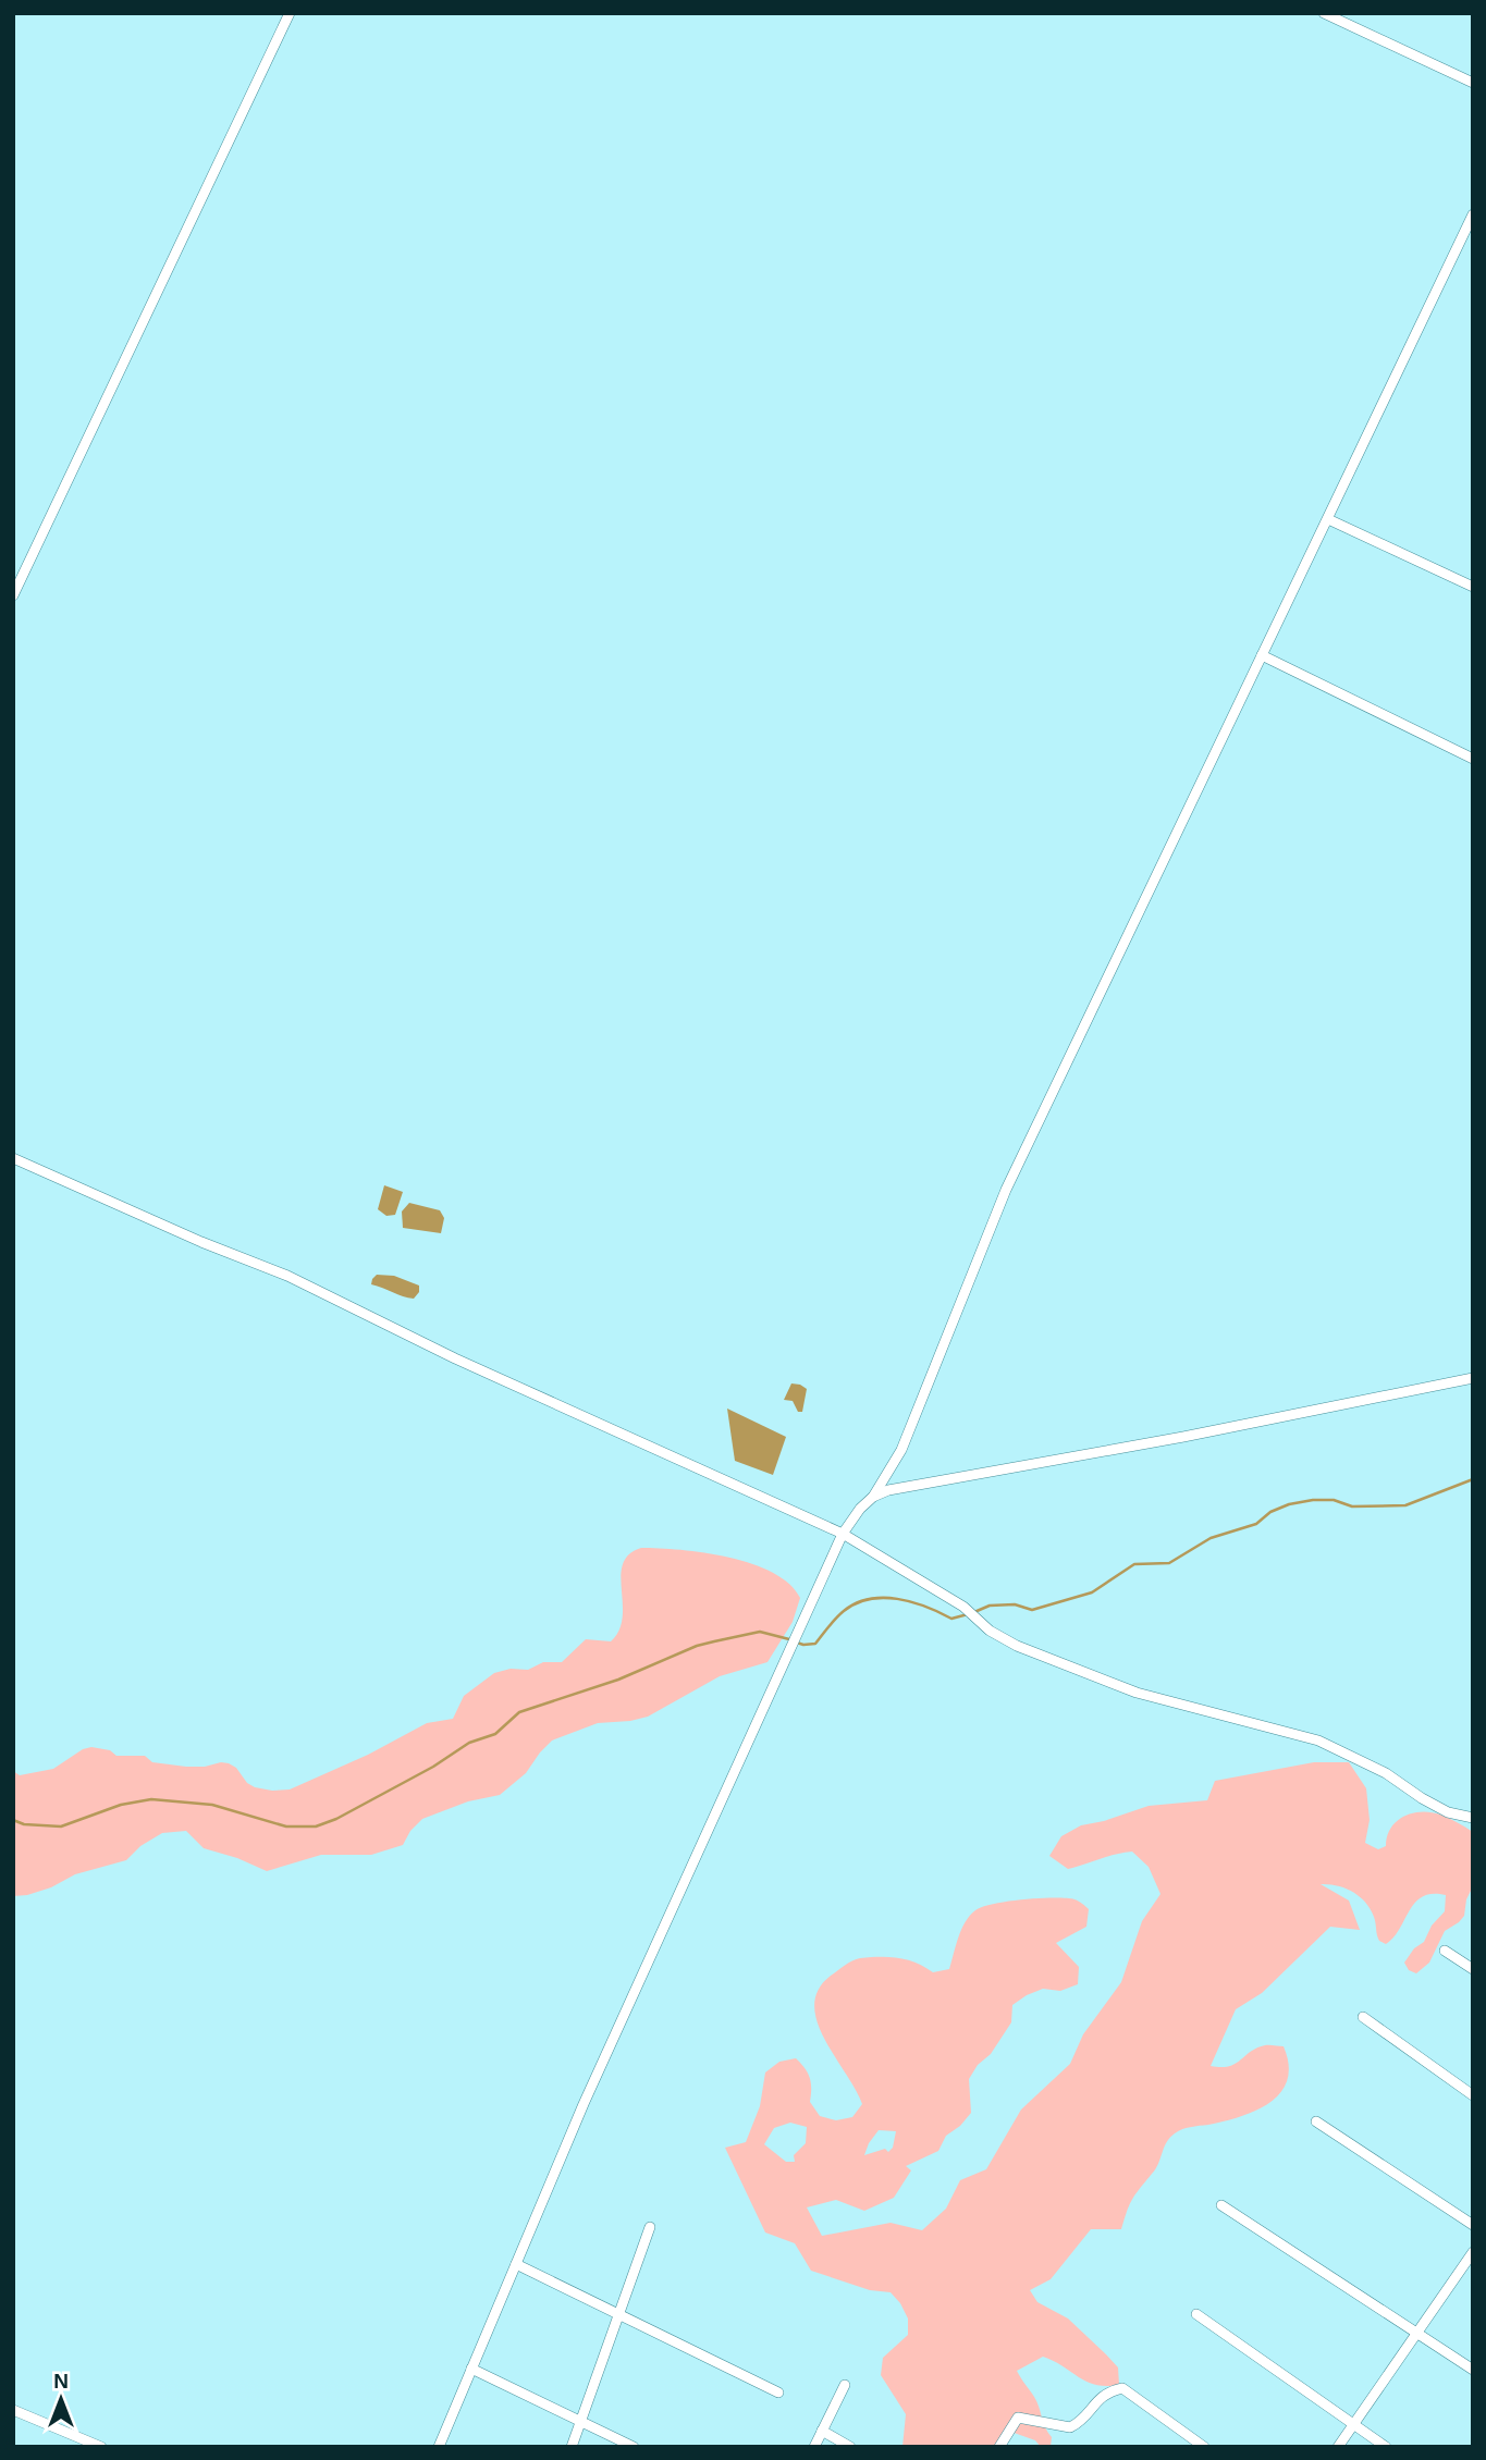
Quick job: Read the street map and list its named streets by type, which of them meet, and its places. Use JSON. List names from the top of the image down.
{
  "north": "top"
}
